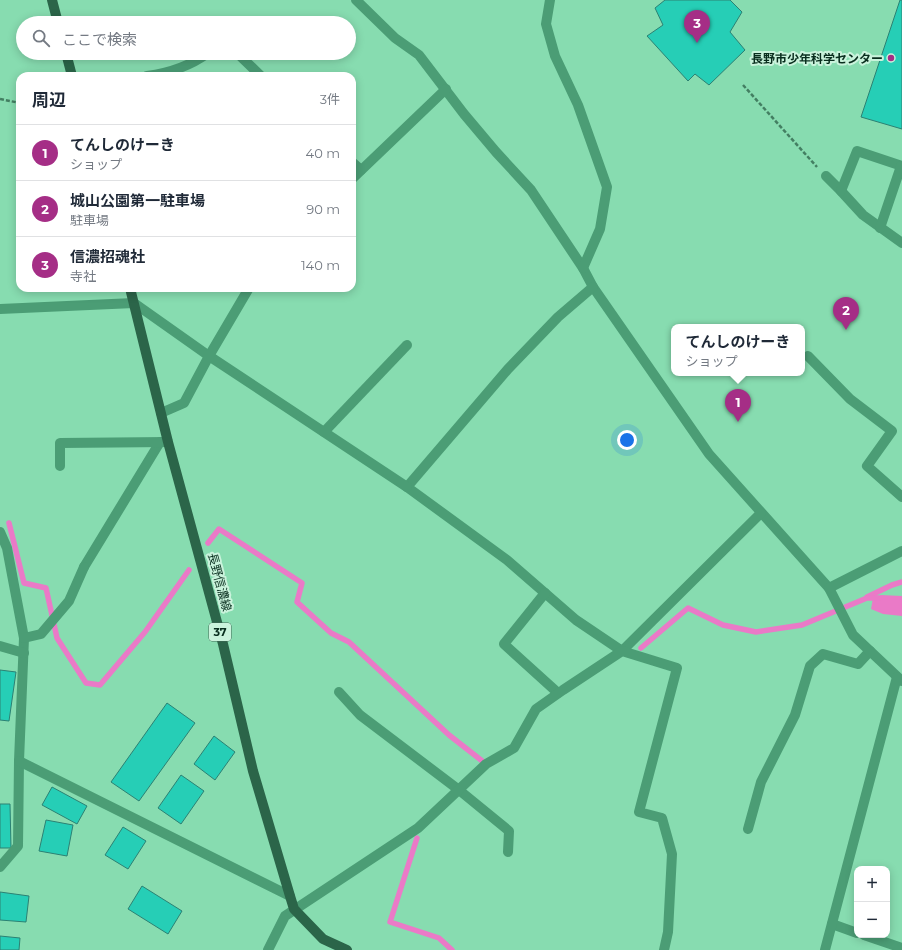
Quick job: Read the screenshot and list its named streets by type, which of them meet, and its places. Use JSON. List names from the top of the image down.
{
  "streets": {
    "main road": ["長野信濃線", "37"]
  },
  "places": ["長野市少年科学センター"],
  "page": {
    "pins": ["3", "2", "1"],
    "search": "ここで検索",
    "heading": ["周辺", "3件"],
    "list": [
      {
        "mark": "1",
        "name": "てんしのけーき",
        "note": "ショップ",
        "value": "40 m"
      },
      {
        "mark": "2",
        "name": "城山公園第一駐車場",
        "note": "駐車場",
        "value": "90 m"
      },
      {
        "mark": "3",
        "name": "信濃招魂社",
        "note": "寺社",
        "value": "140 m"
      }
    ],
    "popup": ["てんしのけーき", "ショップ"],
    "map_buttons": ["+", "−"]
  }
}
